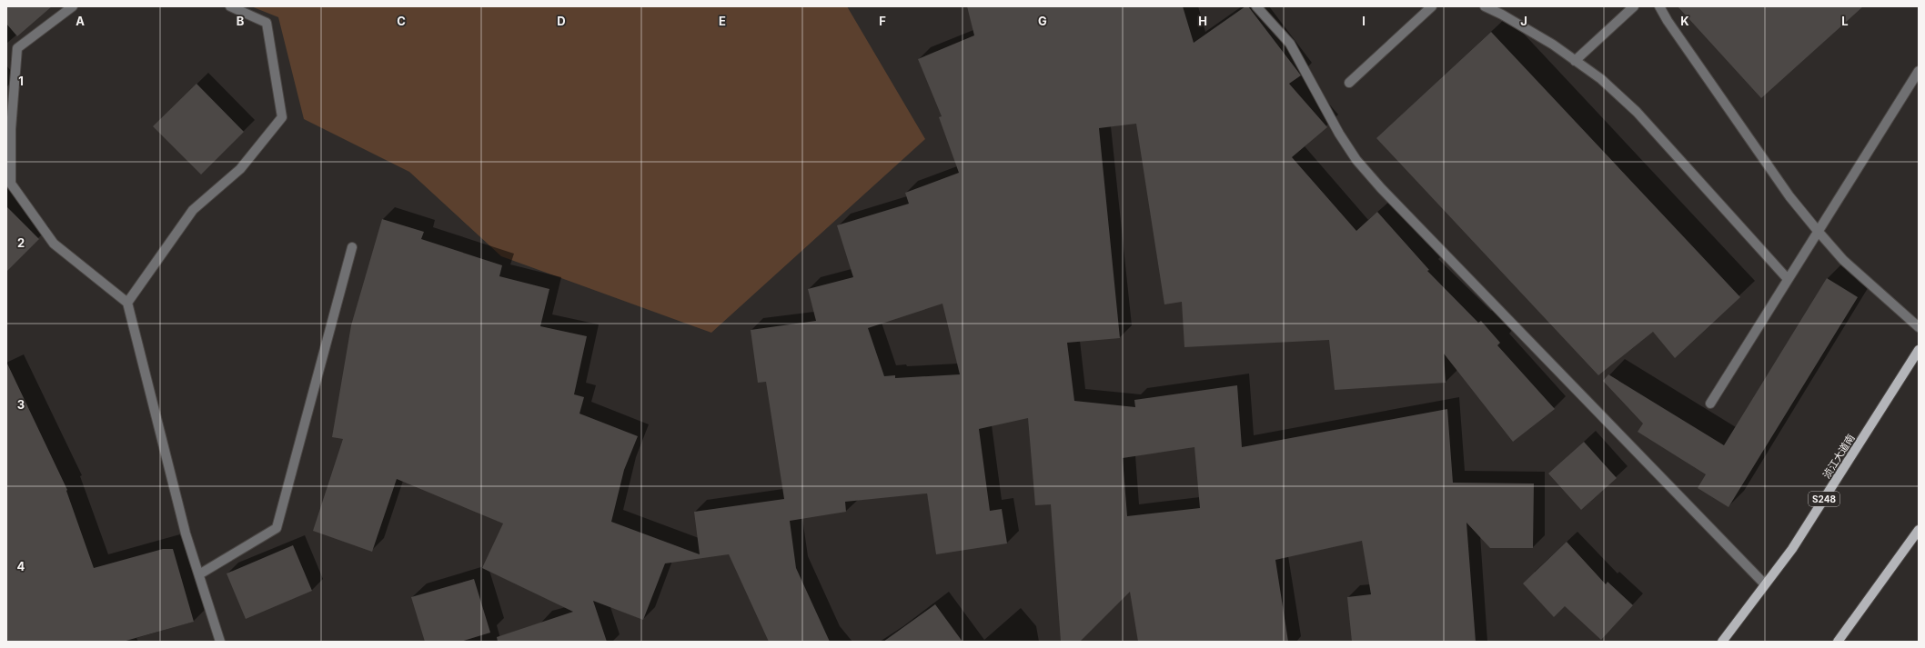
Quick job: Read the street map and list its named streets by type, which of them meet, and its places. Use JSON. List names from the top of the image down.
{
  "streets": {
    "main road": ["浈江大道南", "S248"]
  },
  "grid": {
    "columns": [
      "A",
      "B",
      "C",
      "D",
      "E",
      "F",
      "G",
      "H",
      "I",
      "J",
      "K",
      "L"
    ],
    "rows": [
      "1",
      "2",
      "3",
      "4"
    ]
  }
}
